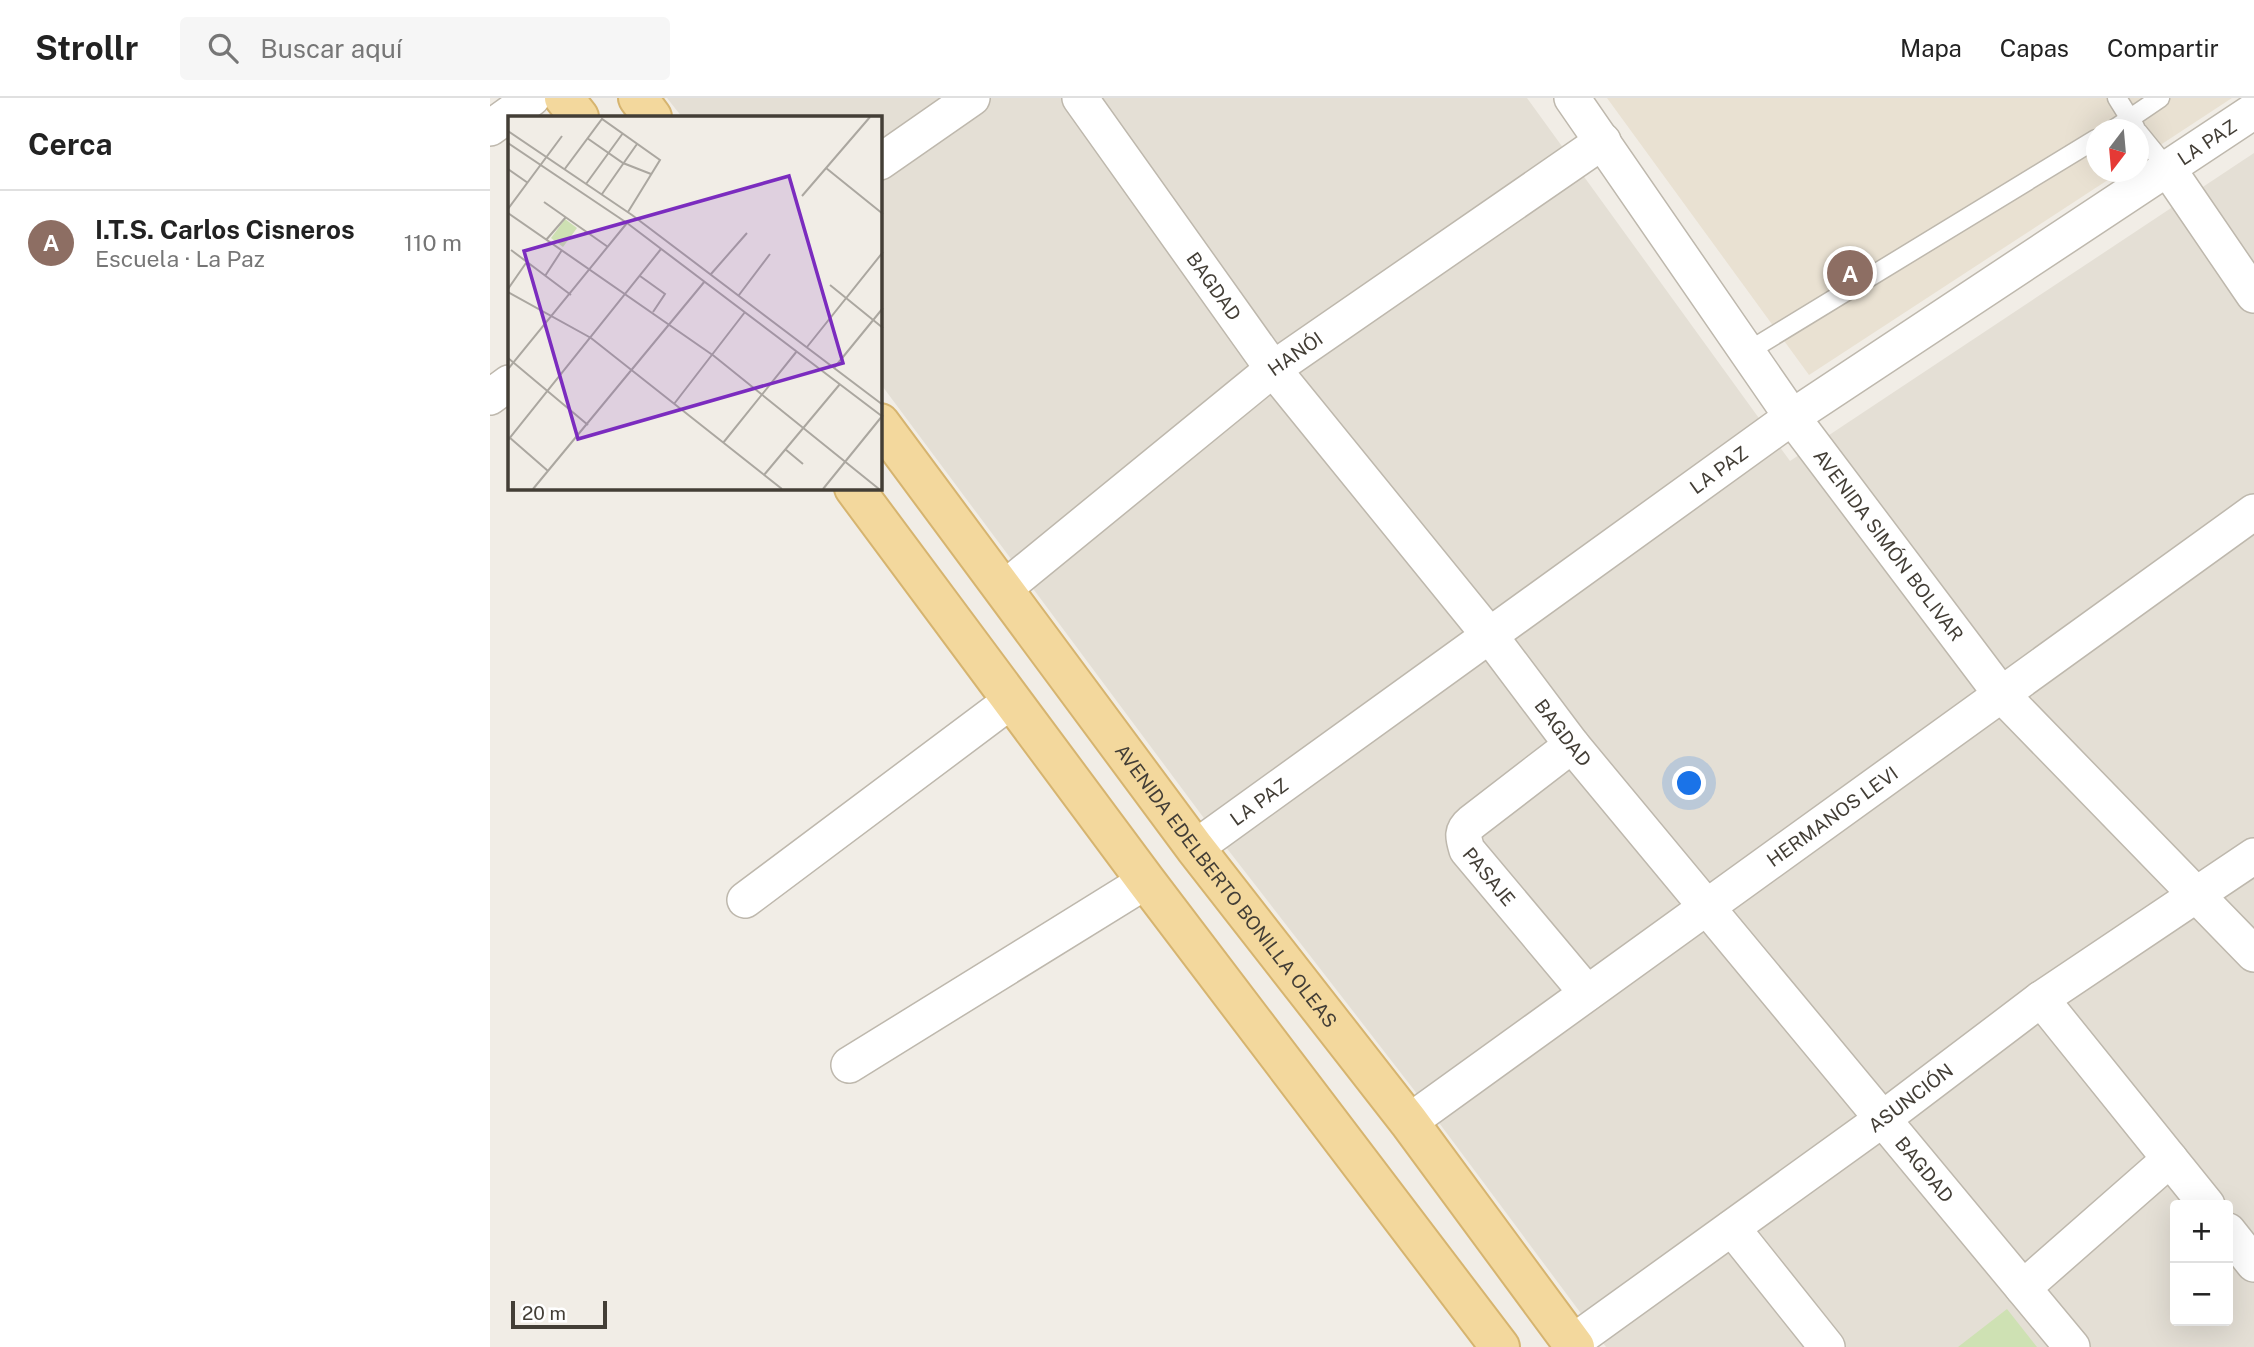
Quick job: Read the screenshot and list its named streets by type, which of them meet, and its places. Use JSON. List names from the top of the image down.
{
  "streets": {
    "main road": ["AVENIDA EDELBERTO BONILLA OLEAS"],
    "street": [
      "LA PAZ",
      "BAGDAD",
      "HANÓI",
      "AVENIDA SIMÓN BOLIVAR",
      "HERMANOS LEVI",
      "PASAJE",
      "ASUNCIÓN"
    ]
  },
  "crossings": [
    ["LA PAZ", "BAGDAD"],
    ["LA PAZ", "AVENIDA SIMÓN BOLIVAR"],
    ["LA PAZ", "AVENIDA EDELBERTO BONILLA OLEAS"],
    ["BAGDAD", "HANÓI"],
    ["BAGDAD", "HERMANOS LEVI"],
    ["BAGDAD", "PASAJE"],
    ["BAGDAD", "ASUNCIÓN"],
    ["HANÓI", "AVENIDA SIMÓN BOLIVAR"],
    ["HANÓI", "AVENIDA EDELBERTO BONILLA OLEAS"],
    ["AVENIDA SIMÓN BOLIVAR", "HERMANOS LEVI"],
    ["AVENIDA SIMÓN BOLIVAR", "ASUNCIÓN"],
    ["HERMANOS LEVI", "PASAJE"],
    ["HERMANOS LEVI", "AVENIDA EDELBERTO BONILLA OLEAS"],
    ["AVENIDA EDELBERTO BONILLA OLEAS", "ASUNCIÓN"]
  ],
  "scale_bar": "20 m",
  "north": "bottom",
  "page": {
    "header": "Strollr",
    "search": "Buscar aquí",
    "nav": ["Mapa", "Capas", "Compartir"],
    "heading": "Cerca",
    "list": [
      {
        "mark": "A",
        "name": "I.T.S. Carlos Cisneros",
        "note": "Escuela · La Paz",
        "value": "110 m"
      }
    ],
    "pins": "A",
    "map_buttons": ["+", "−"],
    "scale": "20 m"
  }
}
